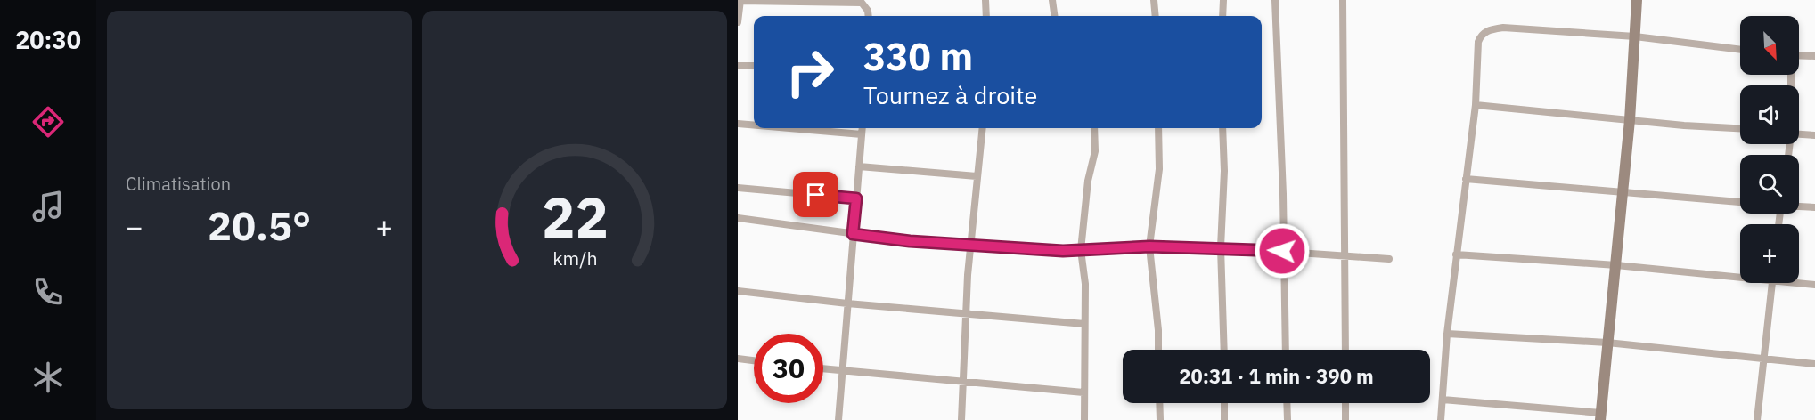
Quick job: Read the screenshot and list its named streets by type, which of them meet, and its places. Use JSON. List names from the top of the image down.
{
  "north": "bottom right",
  "page": {
    "tabs": "20:30",
    "tile": "Climatisation",
    "map_buttons": "+",
    "turn": ["330 m", "Tournez à droite"],
    "heat": ["−", "20.5°", "+"],
    "limit": "30",
    "trip": "20:31 · 1 min · 390 m",
    "gauge": ["22", "km/h"]
  }
}
